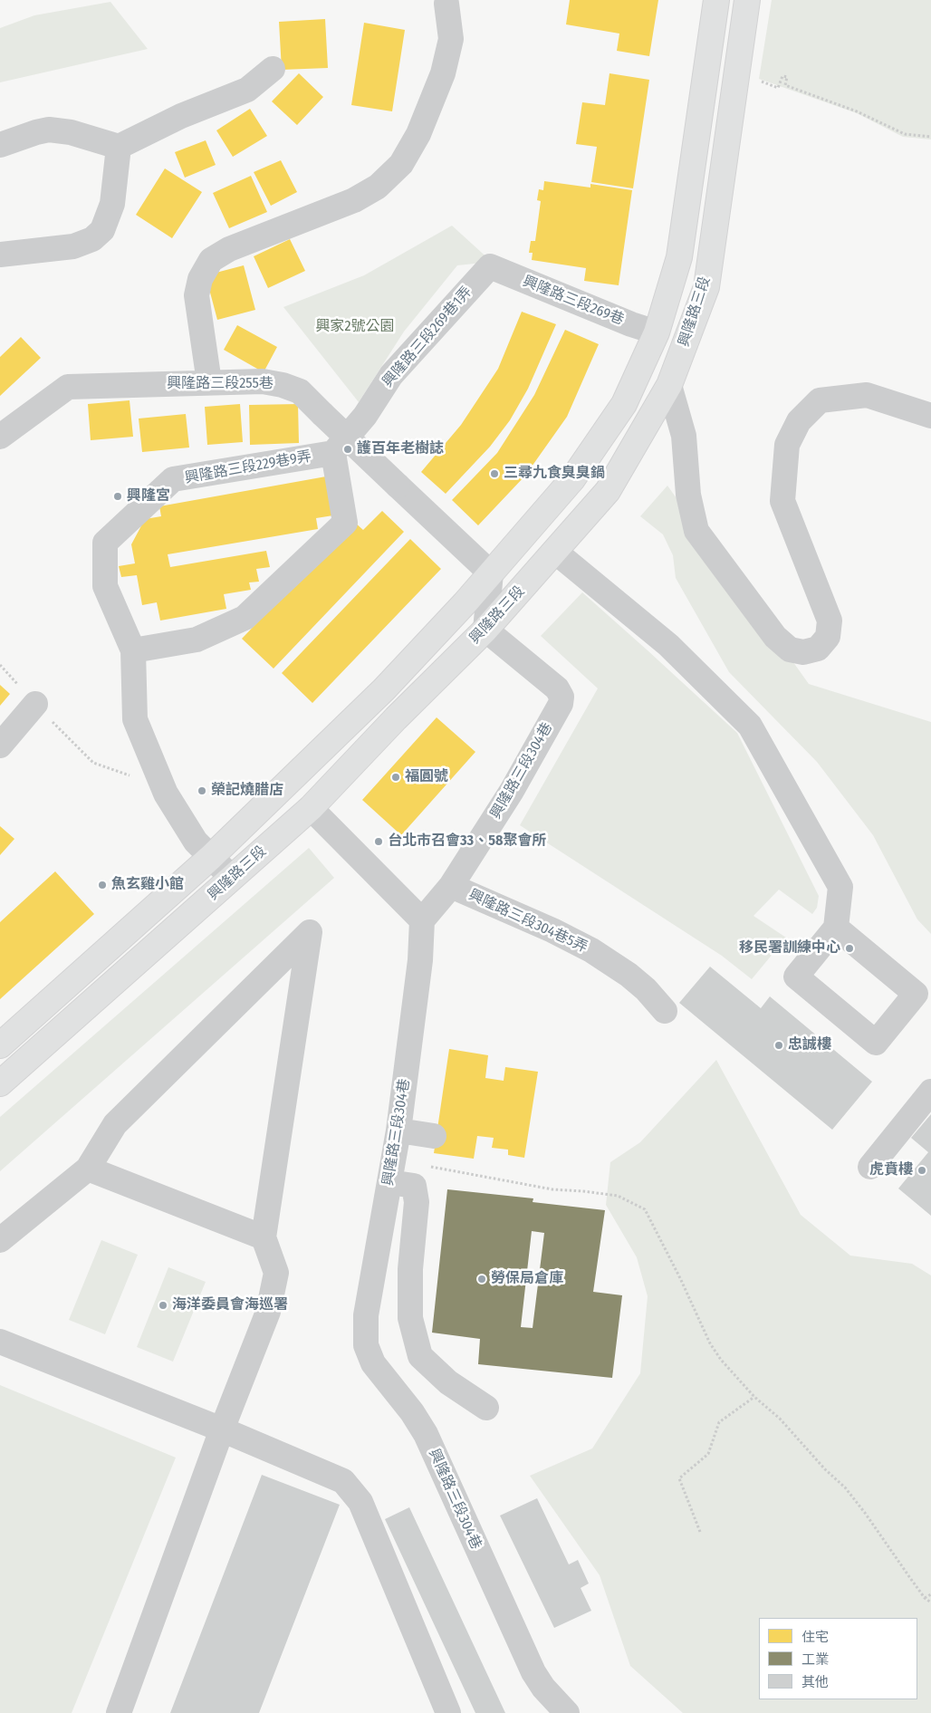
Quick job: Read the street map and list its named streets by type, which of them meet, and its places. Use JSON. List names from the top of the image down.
{
  "streets": {
    "main road": ["興隆路三段"],
    "street": [
      "興隆路三段269巷",
      "興隆路三段269巷1弄",
      "興隆路三段255巷",
      "興隆路三段229巷9弄",
      "興隆路三段304巷",
      "興隆路三段304巷5弄"
    ]
  },
  "crossings": [
    ["興隆路三段269巷", "興隆路三段"],
    ["興隆路三段269巷", "興隆路三段269巷1弄"],
    ["興隆路三段", "興隆路三段255巷"],
    ["興隆路三段", "興隆路三段304巷"],
    ["興隆路三段269巷1弄", "興隆路三段229巷9弄"],
    ["興隆路三段304巷", "興隆路三段304巷5弄"]
  ],
  "parks": ["興家2號公園"],
  "places": [
    "護百年老樹誌",
    "三尋九食臭臭鍋",
    "興隆宮",
    "福圓號",
    "榮記燒腊店",
    "台北市召會33、58聚會所",
    "魚玄雞小館",
    "移民署訓練中心",
    "忠誠樓",
    "虎賁樓",
    "勞保局倉庫",
    "海洋委員會海巡署"
  ],
  "legend": ["住宅", "工業", "其他"]
}
